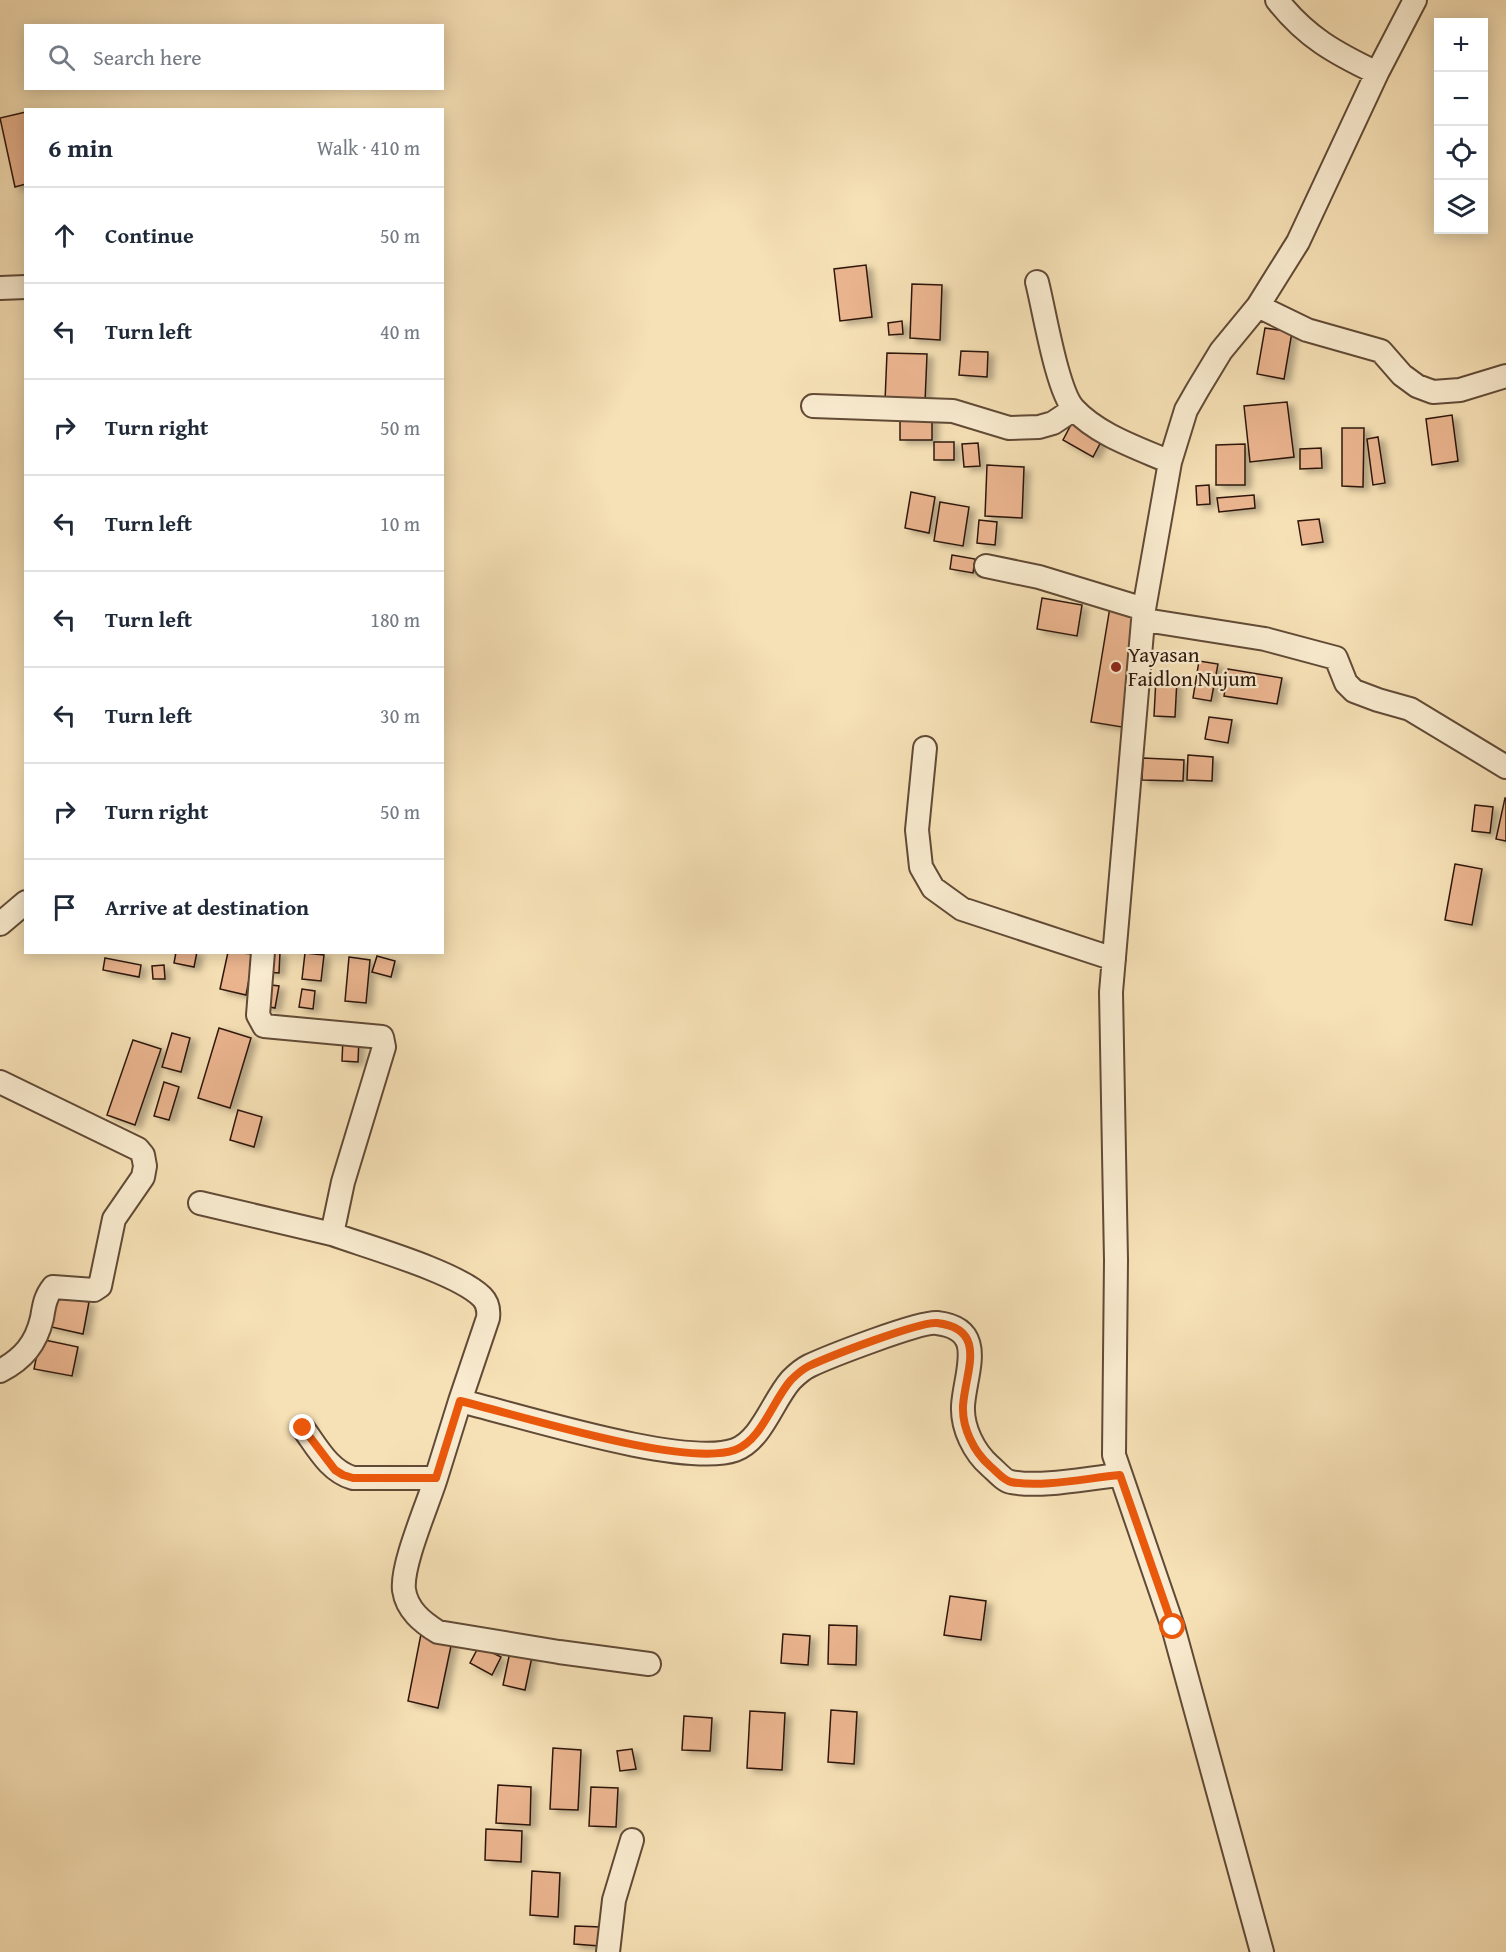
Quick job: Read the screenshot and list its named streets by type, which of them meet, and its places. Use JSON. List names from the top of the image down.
{
  "places": ["Yayasan Faidlon Nujum"],
  "page": {
    "map_buttons": ["+", "−"],
    "search": "Search here",
    "heading": ["6 min", "Walk · 410 m"],
    "list": [
      ["Continue", "50 m"],
      ["Turn left", "40 m"],
      ["Turn right", "50 m"],
      ["Turn left", "10 m"],
      ["Turn left", "180 m"],
      ["Turn left", "30 m"],
      ["Turn right", "50 m"],
      "Arrive at destination"
    ]
  }
}
